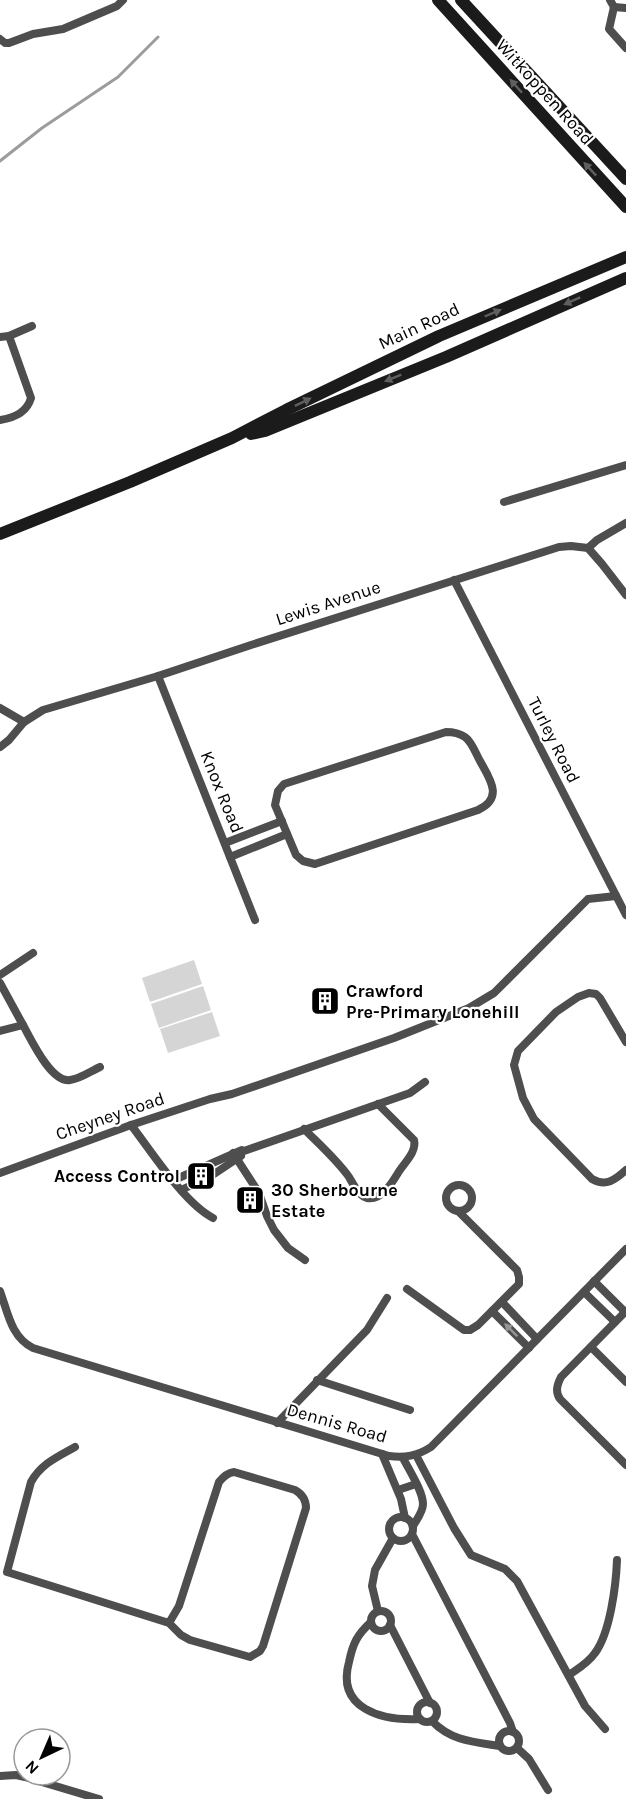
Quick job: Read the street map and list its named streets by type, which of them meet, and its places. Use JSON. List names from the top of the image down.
{
  "streets": {
    "main road": ["Witkoppen Road", "Main Road"],
    "street": [
      "Lewis Avenue",
      "Turley Road",
      "Knox Road",
      "Cheyney Road",
      "Dennis Road"
    ]
  },
  "crossings": [
    ["Lewis Avenue", "Turley Road"],
    ["Lewis Avenue", "Knox Road"],
    ["Turley Road", "Cheyney Road"]
  ],
  "places": {
    "building": ["Crawford Pre-Primary Lonehill", "Access Control", "30 Sherbourne Estate"]
  },
  "north": "bottom left"
}
